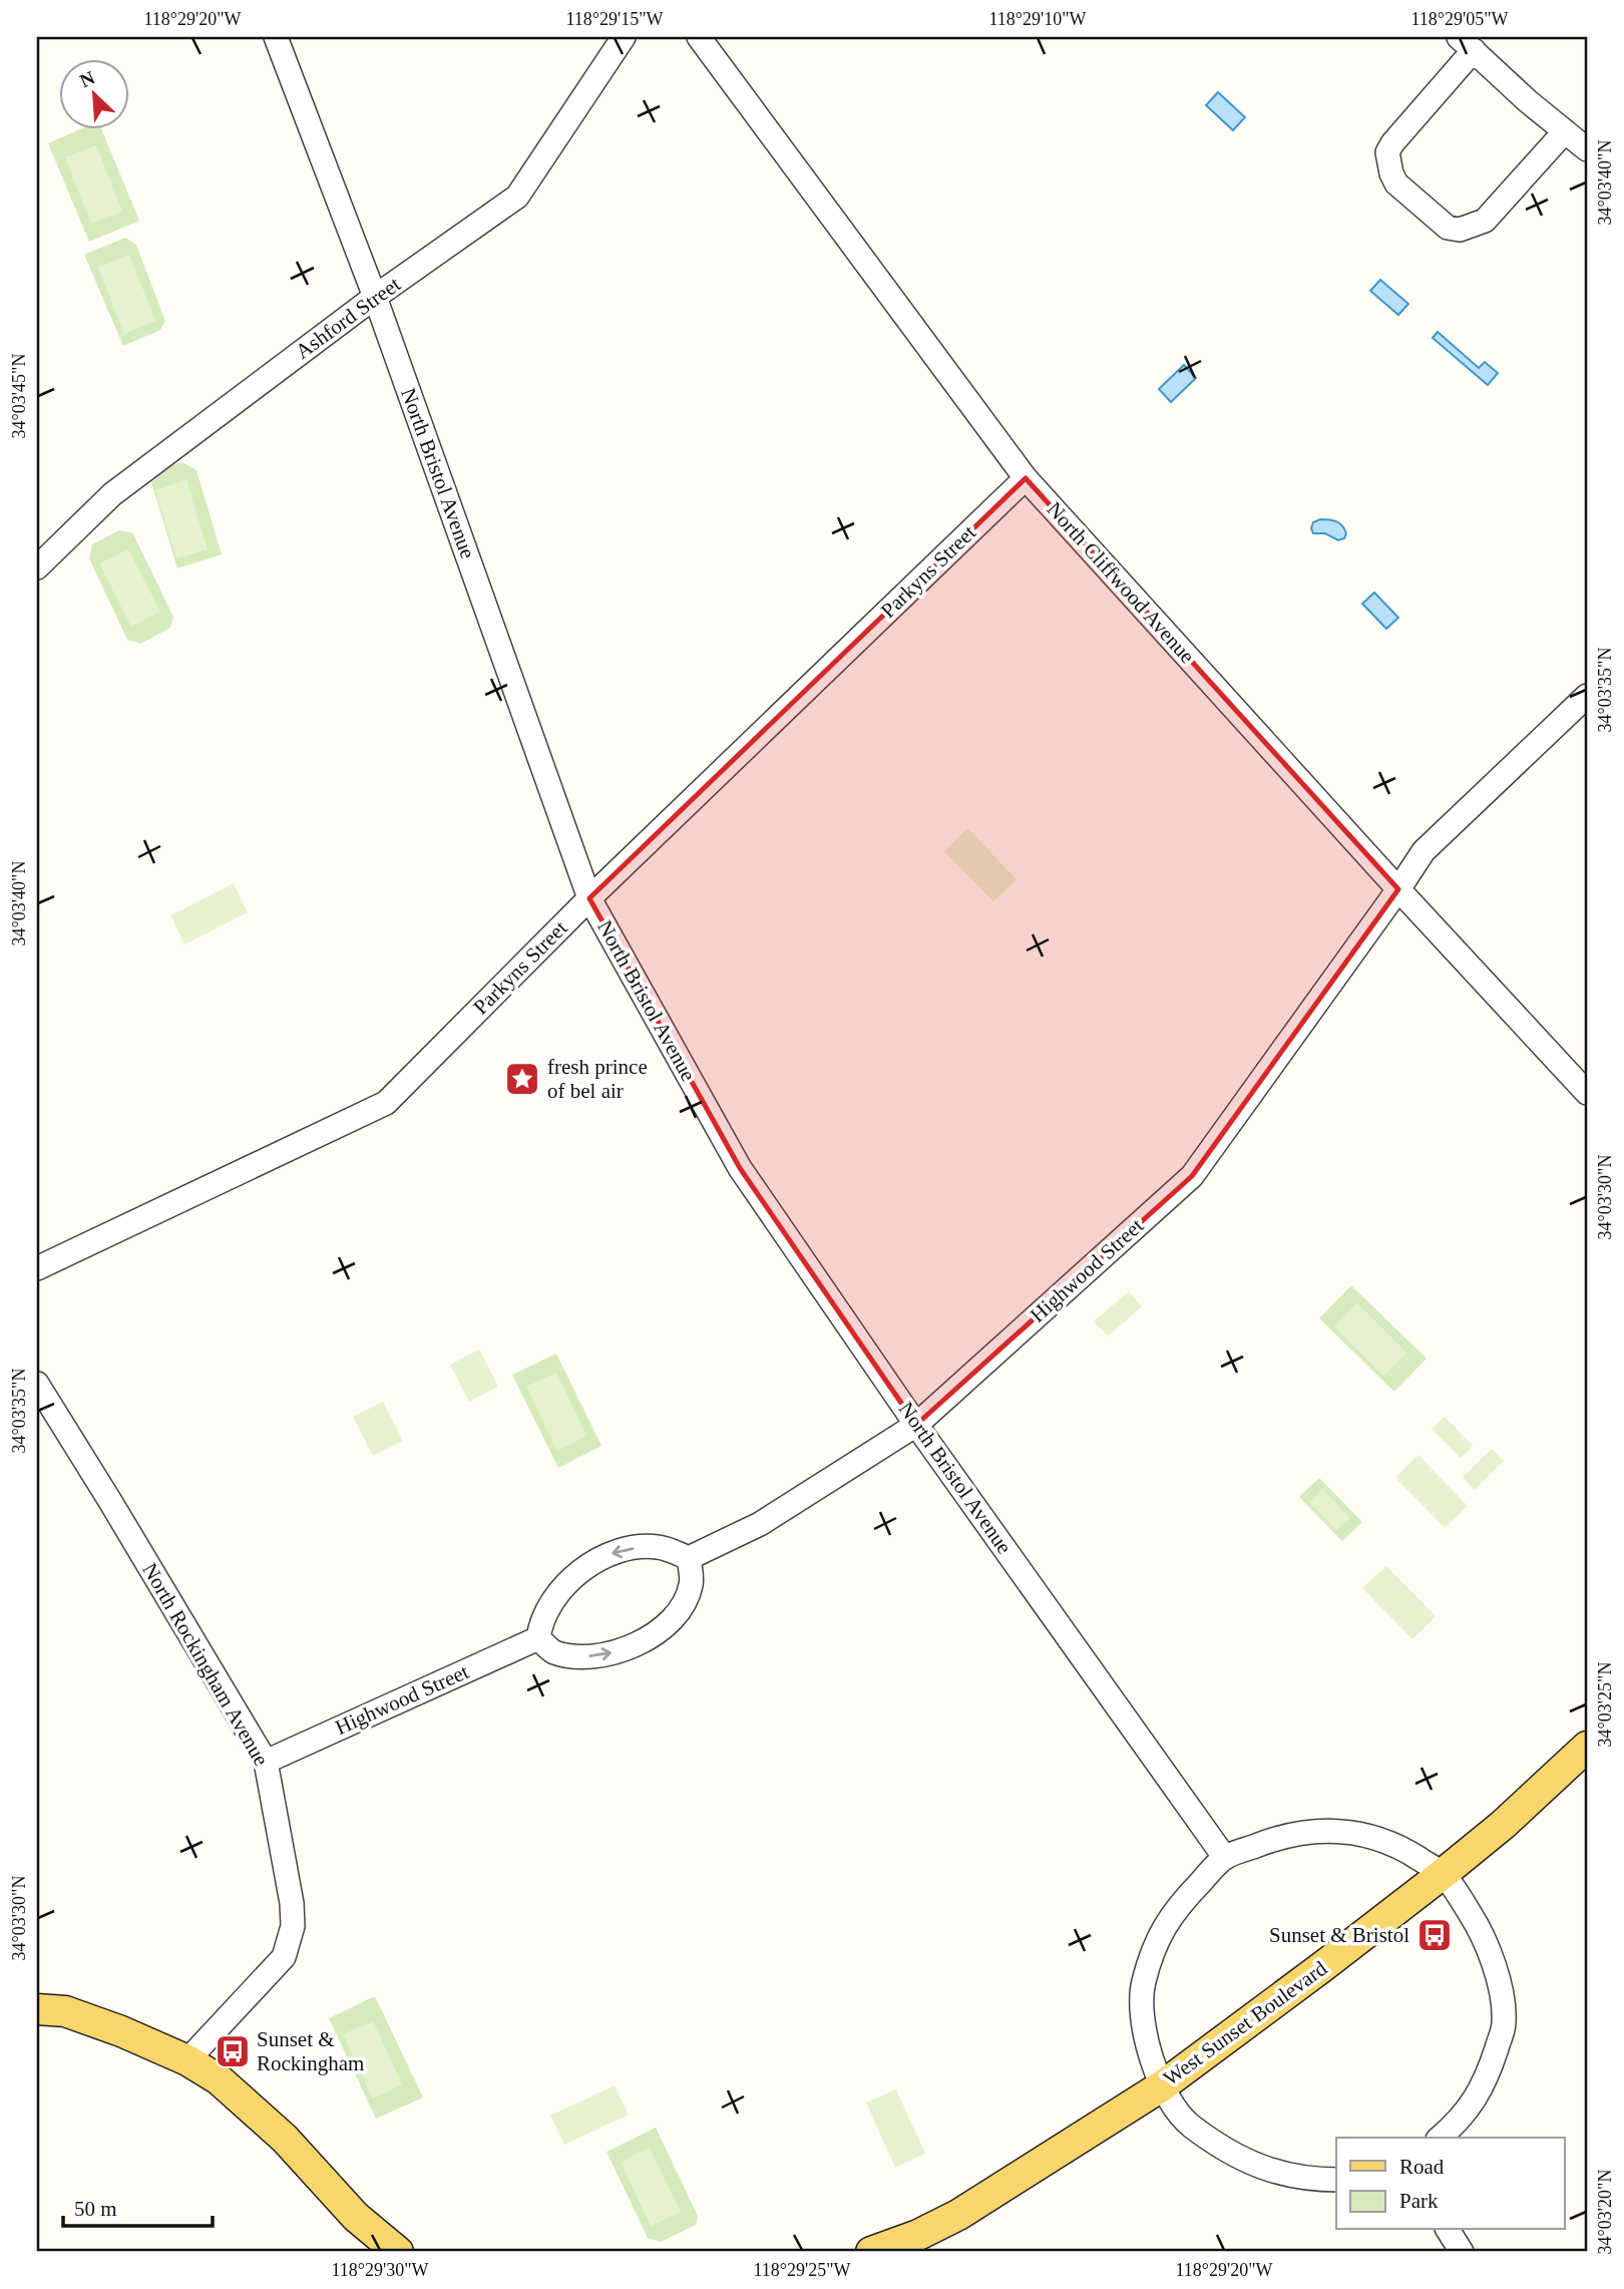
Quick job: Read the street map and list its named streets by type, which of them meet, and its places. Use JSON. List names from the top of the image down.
{
  "streets": {
    "main road": ["West Sunset Boulevard"],
    "street": [
      "Ashford Street",
      "North Bristol Avenue",
      "Parkyns Street",
      "North Cliffwood Avenue",
      "Highwood Street",
      "North Rockingham Avenue"
    ]
  },
  "crossings": [
    ["Ashford Street", "North Bristol Avenue"],
    ["North Bristol Avenue", "Parkyns Street"],
    ["North Bristol Avenue", "Highwood Street"],
    ["Parkyns Street", "North Cliffwood Avenue"],
    ["North Cliffwood Avenue", "Highwood Street"],
    ["Highwood Street", "North Rockingham Avenue"]
  ],
  "places": {
    "place": ["fresh prince of bel air"],
    "bus stop": ["Sunset & Bristol", "Sunset & Rockingham"]
  },
  "legend": ["Road", "Park"],
  "scale_bar": "50 m",
  "north": "top left",
  "coordinates": [
    "118°29'20\"W",
    "118°29'15\"W",
    "118°29'10\"W",
    "118°29'05\"W",
    "34°03'40\"N",
    "34°03'45\"N",
    "34°03'35\"N",
    "34°03'30\"N",
    "34°03'25\"N",
    "34°03'20\"N",
    "118°29'30\"W",
    "118°29'25\"W"
  ]
}
